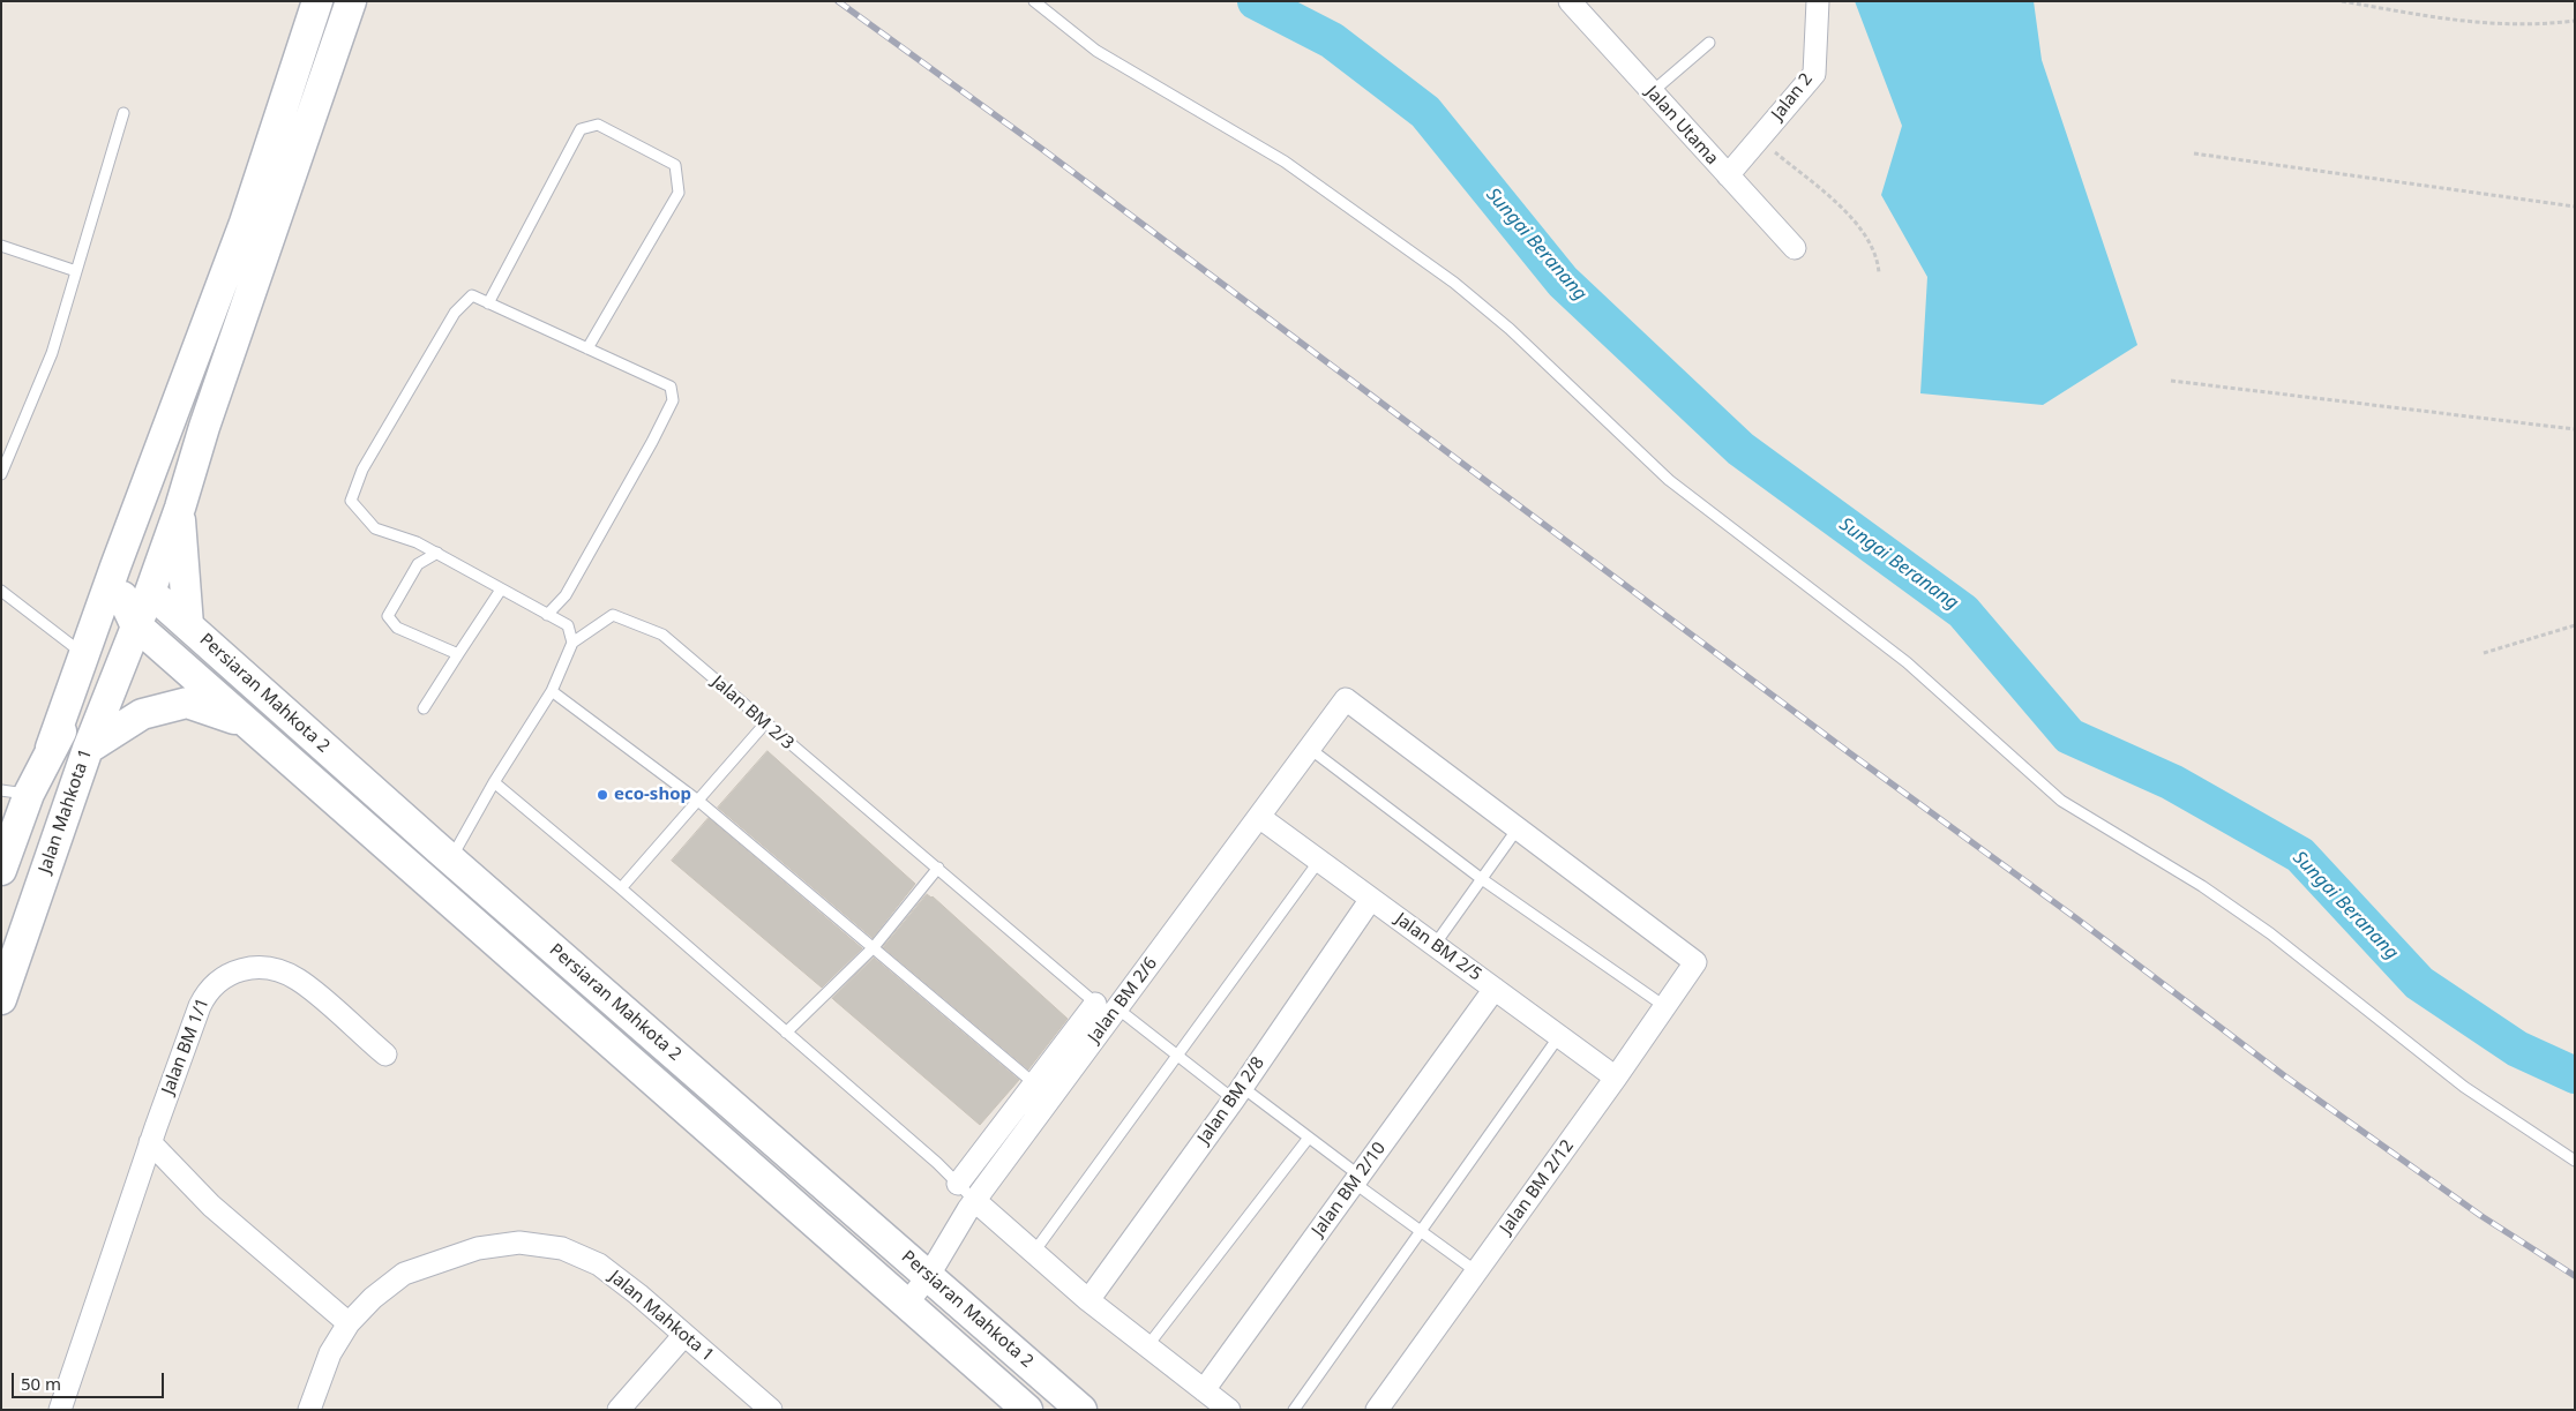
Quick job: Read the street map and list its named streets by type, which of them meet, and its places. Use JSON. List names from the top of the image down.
{
  "streets": {
    "main road": ["Persiaran Mahkota 2", "Jalan Mahkota 1"],
    "street": [
      "Jalan 2",
      "Jalan Utama",
      "Jalan BM 2/5",
      "Jalan BM 2/6",
      "Jalan BM 1/1",
      "Jalan BM 2/8",
      "Jalan BM 2/12",
      "Jalan BM 2/10"
    ],
    "lane": ["Jalan BM 2/3"]
  },
  "crossings": [
    ["Jalan 2", "Jalan Utama"],
    ["Persiaran Mahkota 2", "Jalan Mahkota 1"],
    ["Persiaran Mahkota 2", "Jalan BM 2/6"],
    ["Jalan BM 2/3", "Jalan BM 2/6"],
    ["Jalan BM 2/3", "Jalan BM 2/8"],
    ["Jalan BM 2/3", "Jalan BM 2/12"],
    ["Jalan BM 2/3", "Jalan BM 2/10"],
    ["Jalan BM 2/5", "Jalan BM 2/6"],
    ["Jalan BM 2/5", "Jalan BM 2/8"],
    ["Jalan BM 2/5", "Jalan BM 2/12"],
    ["Jalan BM 2/5", "Jalan BM 2/10"],
    ["Jalan BM 2/6", "Jalan BM 2/12"]
  ],
  "water": ["Sungai Beranang"],
  "places": ["eco-shop"],
  "scale_bar": "50 m"
}
